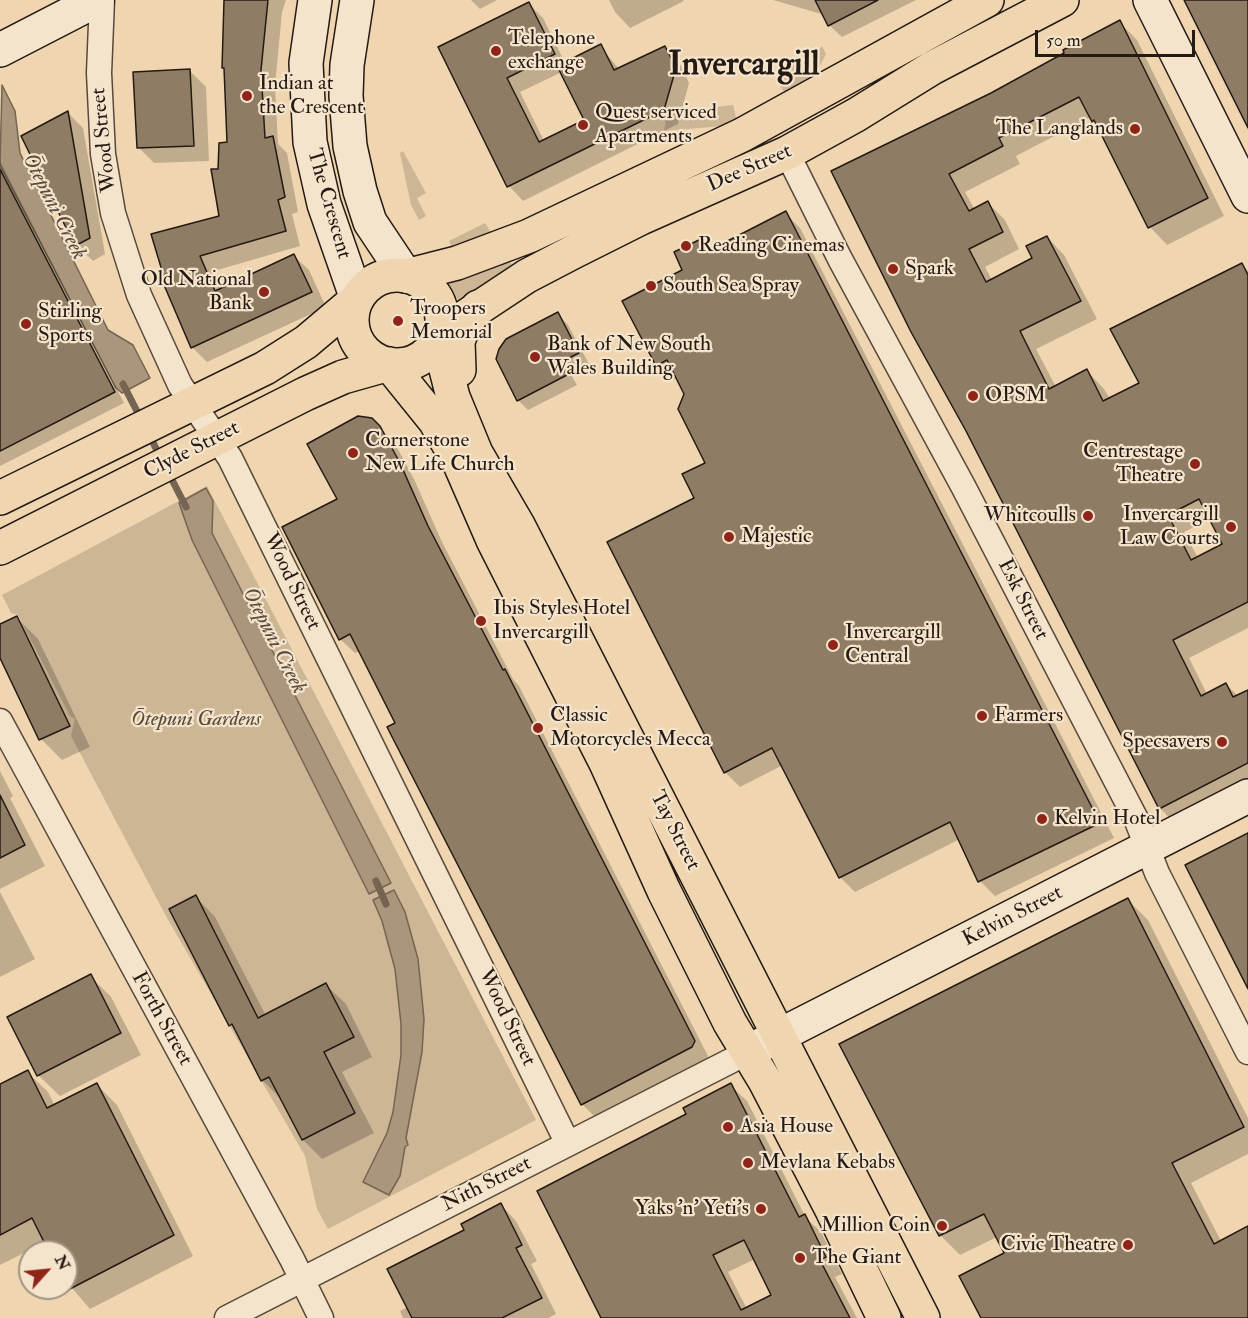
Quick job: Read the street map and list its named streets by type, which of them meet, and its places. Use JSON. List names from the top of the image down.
{
  "streets": {
    "main road": ["Dee Street", "Clyde Street", "Tay Street"],
    "street": [
      "Wood Street",
      "The Crescent",
      "Esk Street",
      "Kelvin Street",
      "Forth Street",
      "Nith Street"
    ]
  },
  "crossings": [
    ["Wood Street", "Clyde Street"],
    ["Wood Street", "Nith Street"],
    ["Dee Street", "The Crescent"],
    ["Dee Street", "Clyde Street"],
    ["Dee Street", "Esk Street"],
    ["Dee Street", "Tay Street"],
    ["The Crescent", "Clyde Street"],
    ["The Crescent", "Tay Street"],
    ["Clyde Street", "Tay Street"],
    ["Esk Street", "Kelvin Street"],
    ["Tay Street", "Kelvin Street"],
    ["Tay Street", "Nith Street"],
    ["Kelvin Street", "Nith Street"],
    ["Forth Street", "Nith Street"]
  ],
  "districts": ["Invercargill"],
  "water": ["Ōtepuni Creek"],
  "parks": ["Ōtepuni Gardens"],
  "places": [
    "Telephone exchange",
    "Indian at the Crescent",
    "Quest serviced Apartments",
    "The Langlands",
    "Reading Cinemas",
    "Spark",
    "South Sea Spray",
    "Old National Bank",
    "Troopers Memorial",
    "Stirling Sports",
    "Bank of New South Wales Building",
    "OPSM",
    "Cornerstone New Life Church",
    "Centrestage Theatre",
    "Whitcoulls",
    "Invercargill Law Courts",
    "Majestic",
    "Ibis Styles Hotel Invercargill",
    "Invercargill Central",
    "Farmers",
    "Classic Motorcycles Mecca",
    "Specsavers",
    "Kelvin Hotel",
    "Asia House",
    "Mevlana Kebabs",
    "Yaks 'n' Yeti's",
    "Million Coin",
    "Civic Theatre",
    "The Giant"
  ],
  "scale_bar": "50 m",
  "north": "top right"
}
